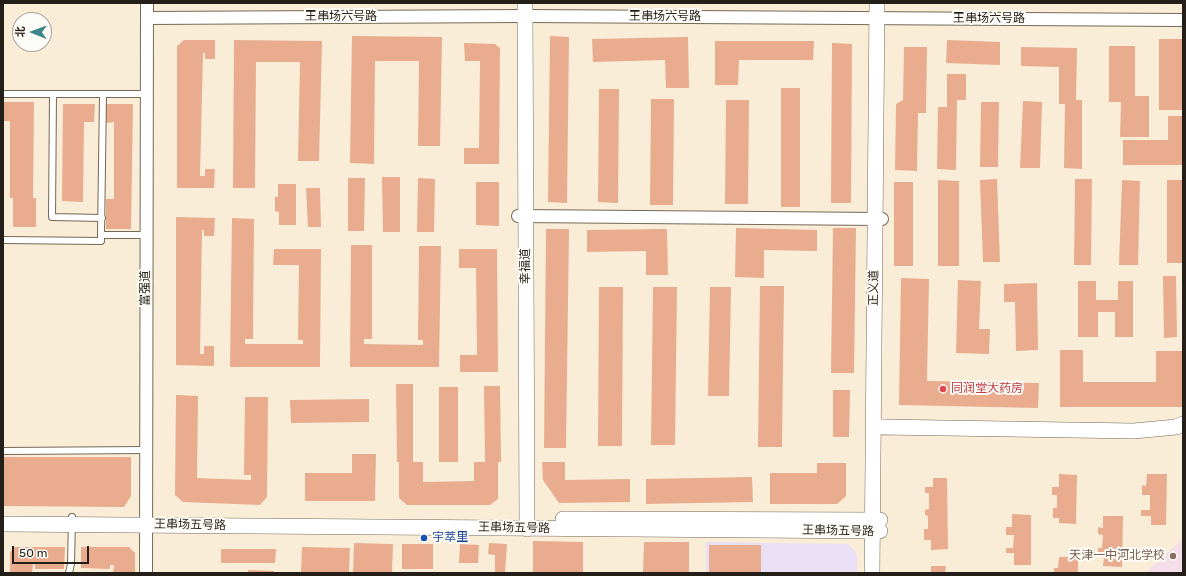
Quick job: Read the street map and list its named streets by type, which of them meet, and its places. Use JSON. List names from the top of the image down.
{
  "streets": {
    "street": [
      "王串场六号路",
      "幸福道",
      "富强道",
      "正义道",
      "王串场五号路"
    ]
  },
  "crossings": [
    ["王串场六号路", "幸福道"],
    ["王串场六号路", "富强道"],
    ["王串场六号路", "正义道"],
    ["幸福道", "王串场五号路"],
    ["富强道", "王串场五号路"],
    ["正义道", "王串场五号路"]
  ],
  "places": ["同润堂大药房", "宇萃里", "天津一中河北学校"],
  "scale_bar": "50 m",
  "north": "left"
}
